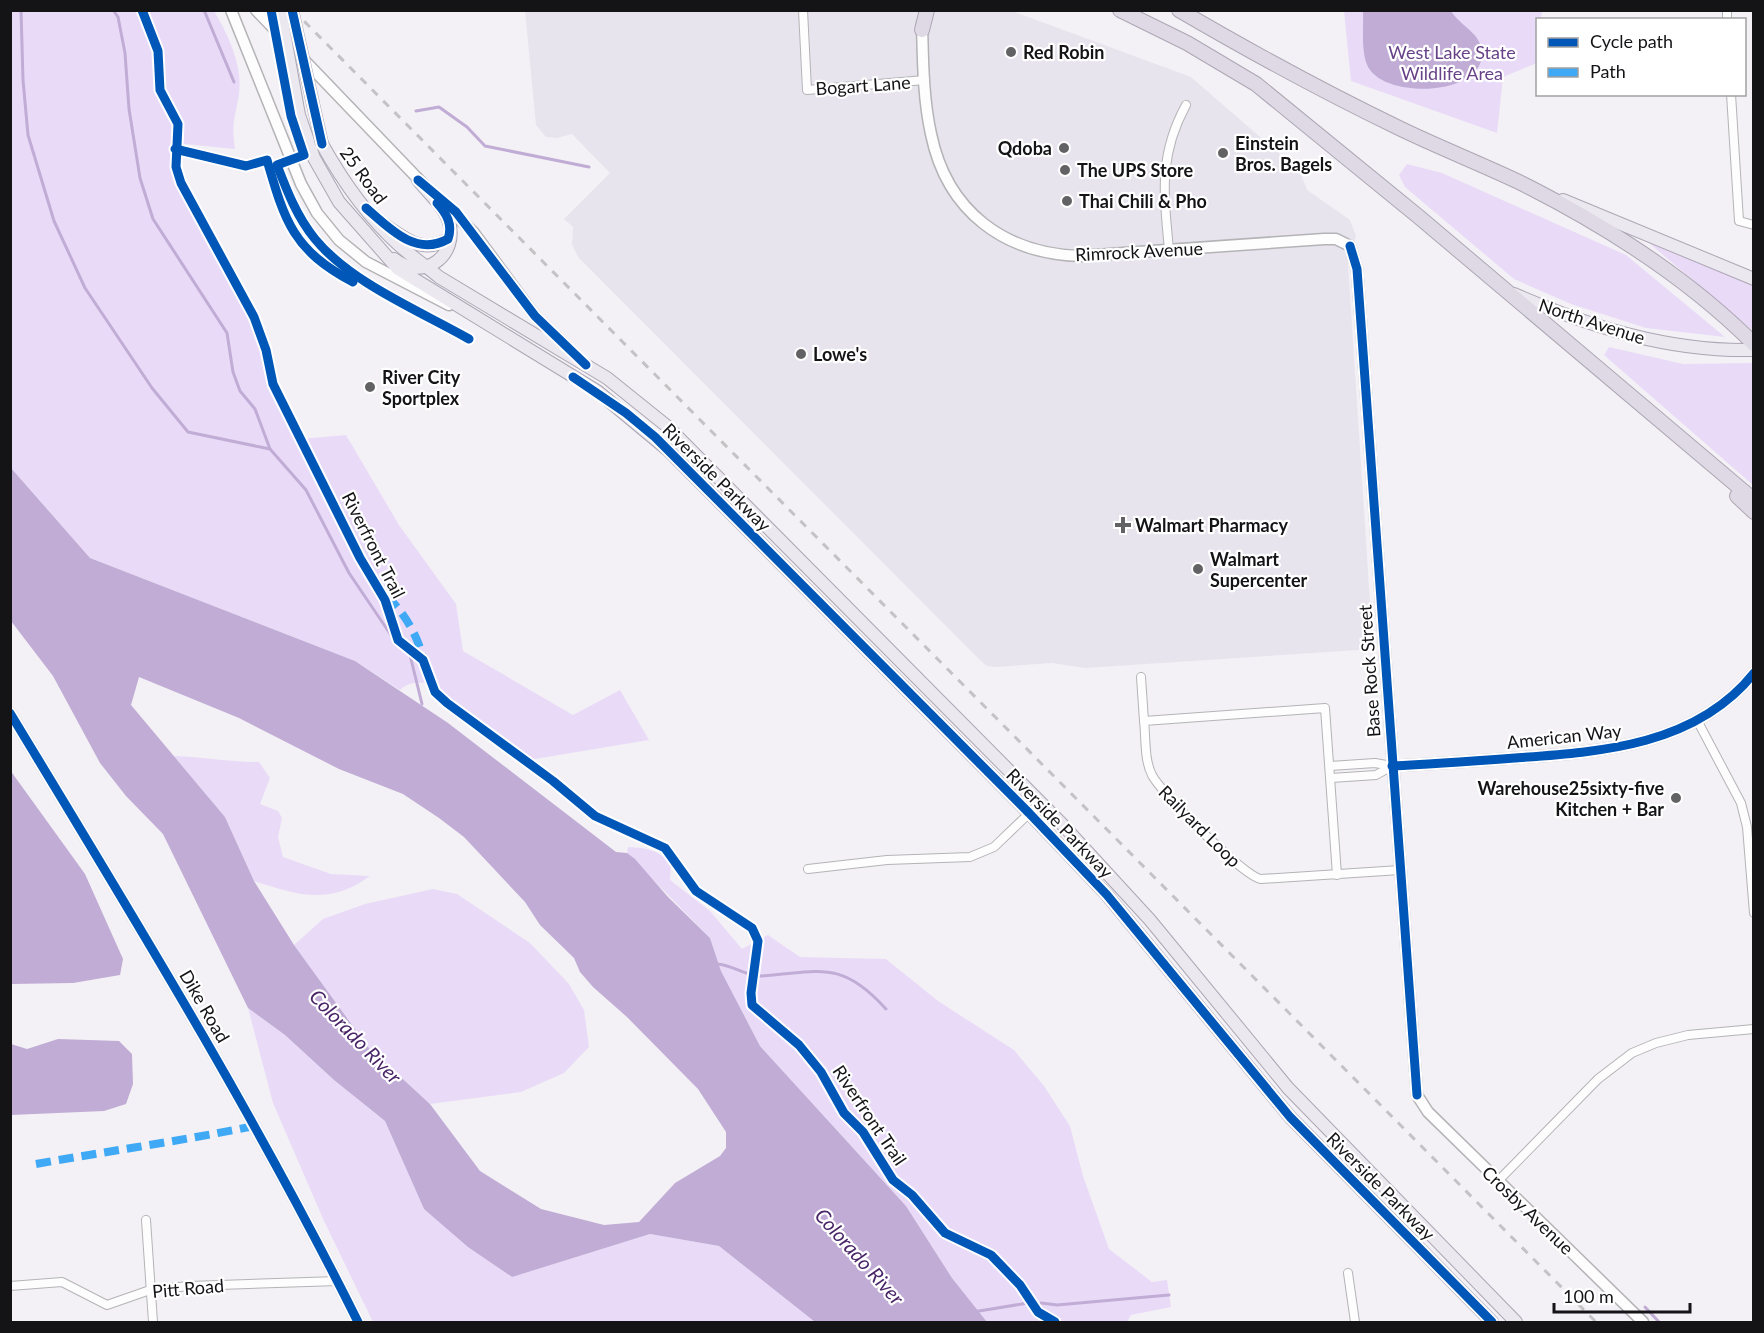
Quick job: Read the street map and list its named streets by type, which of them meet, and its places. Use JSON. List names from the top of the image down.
{
  "streets": {
    "main road": ["25 Road", "North Avenue", "Riverside Parkway"],
    "street": [
      "Bogart Lane",
      "Rimrock Avenue",
      "Base Rock Street",
      "American Way",
      "Railyard Loop",
      "Dike Road",
      "Crosby Avenue",
      "Pitt Road"
    ],
    "cycle path": ["Riverfront Trail"]
  },
  "crossings": [
    ["Bogart Lane", "Rimrock Avenue"],
    ["25 Road", "Riverside Parkway"],
    ["Rimrock Avenue", "Base Rock Street"],
    ["Base Rock Street", "American Way"],
    ["Base Rock Street", "Railyard Loop"],
    ["Base Rock Street", "Crosby Avenue"],
    ["Dike Road", "Pitt Road"]
  ],
  "water": ["Colorado River"],
  "parks": ["West Lake State Wildlife Area"],
  "places": {
    "other": [
      "Red Robin",
      "Qdoba",
      "Einstein Bros. Bagels",
      "The UPS Store",
      "Thai Chili & Pho",
      "Lowe's",
      "River City Sportplex",
      "Walmart Supercenter",
      "Warehouse25sixty-five Kitchen + Bar"
    ],
    "health": ["Walmart Pharmacy"]
  },
  "legend": ["Cycle path", "Path"],
  "scale_bar": "100 m"
}
